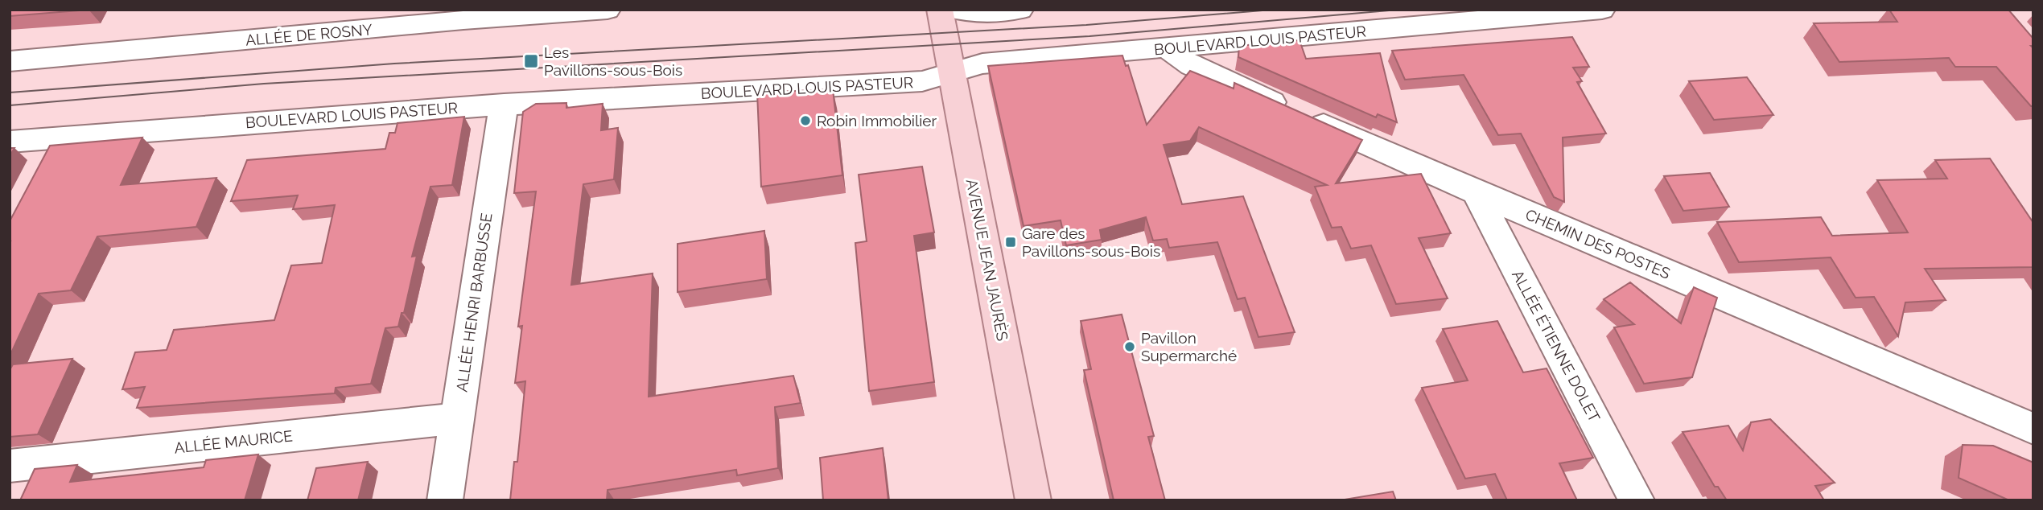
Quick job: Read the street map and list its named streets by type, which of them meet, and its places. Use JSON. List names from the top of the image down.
{
  "streets": {
    "main road": ["AVENUE JEAN JAURÈS"],
    "street": [
      "ALLÉE DE ROSNY",
      "BOULEVARD LOUIS PASTEUR",
      "CHEMIN DES POSTES",
      "ALLÉE HENRI BARBUSSE",
      "ALLÉE ÉTIENNE DOLET",
      "ALLÉE MAURICE"
    ]
  },
  "crossings": [
    ["BOULEVARD LOUIS PASTEUR", "CHEMIN DES POSTES"],
    ["BOULEVARD LOUIS PASTEUR", "AVENUE JEAN JAURÈS"],
    ["BOULEVARD LOUIS PASTEUR", "ALLÉE HENRI BARBUSSE"],
    ["CHEMIN DES POSTES", "ALLÉE ÉTIENNE DOLET"],
    ["ALLÉE HENRI BARBUSSE", "ALLÉE MAURICE"]
  ],
  "places": {
    "transit": ["Les Pavillons-sous-Bois", "Gare des Pavillons-sous-Bois"],
    "other": ["Robin Immobilier", "Pavillon Supermarché"]
  }
}
